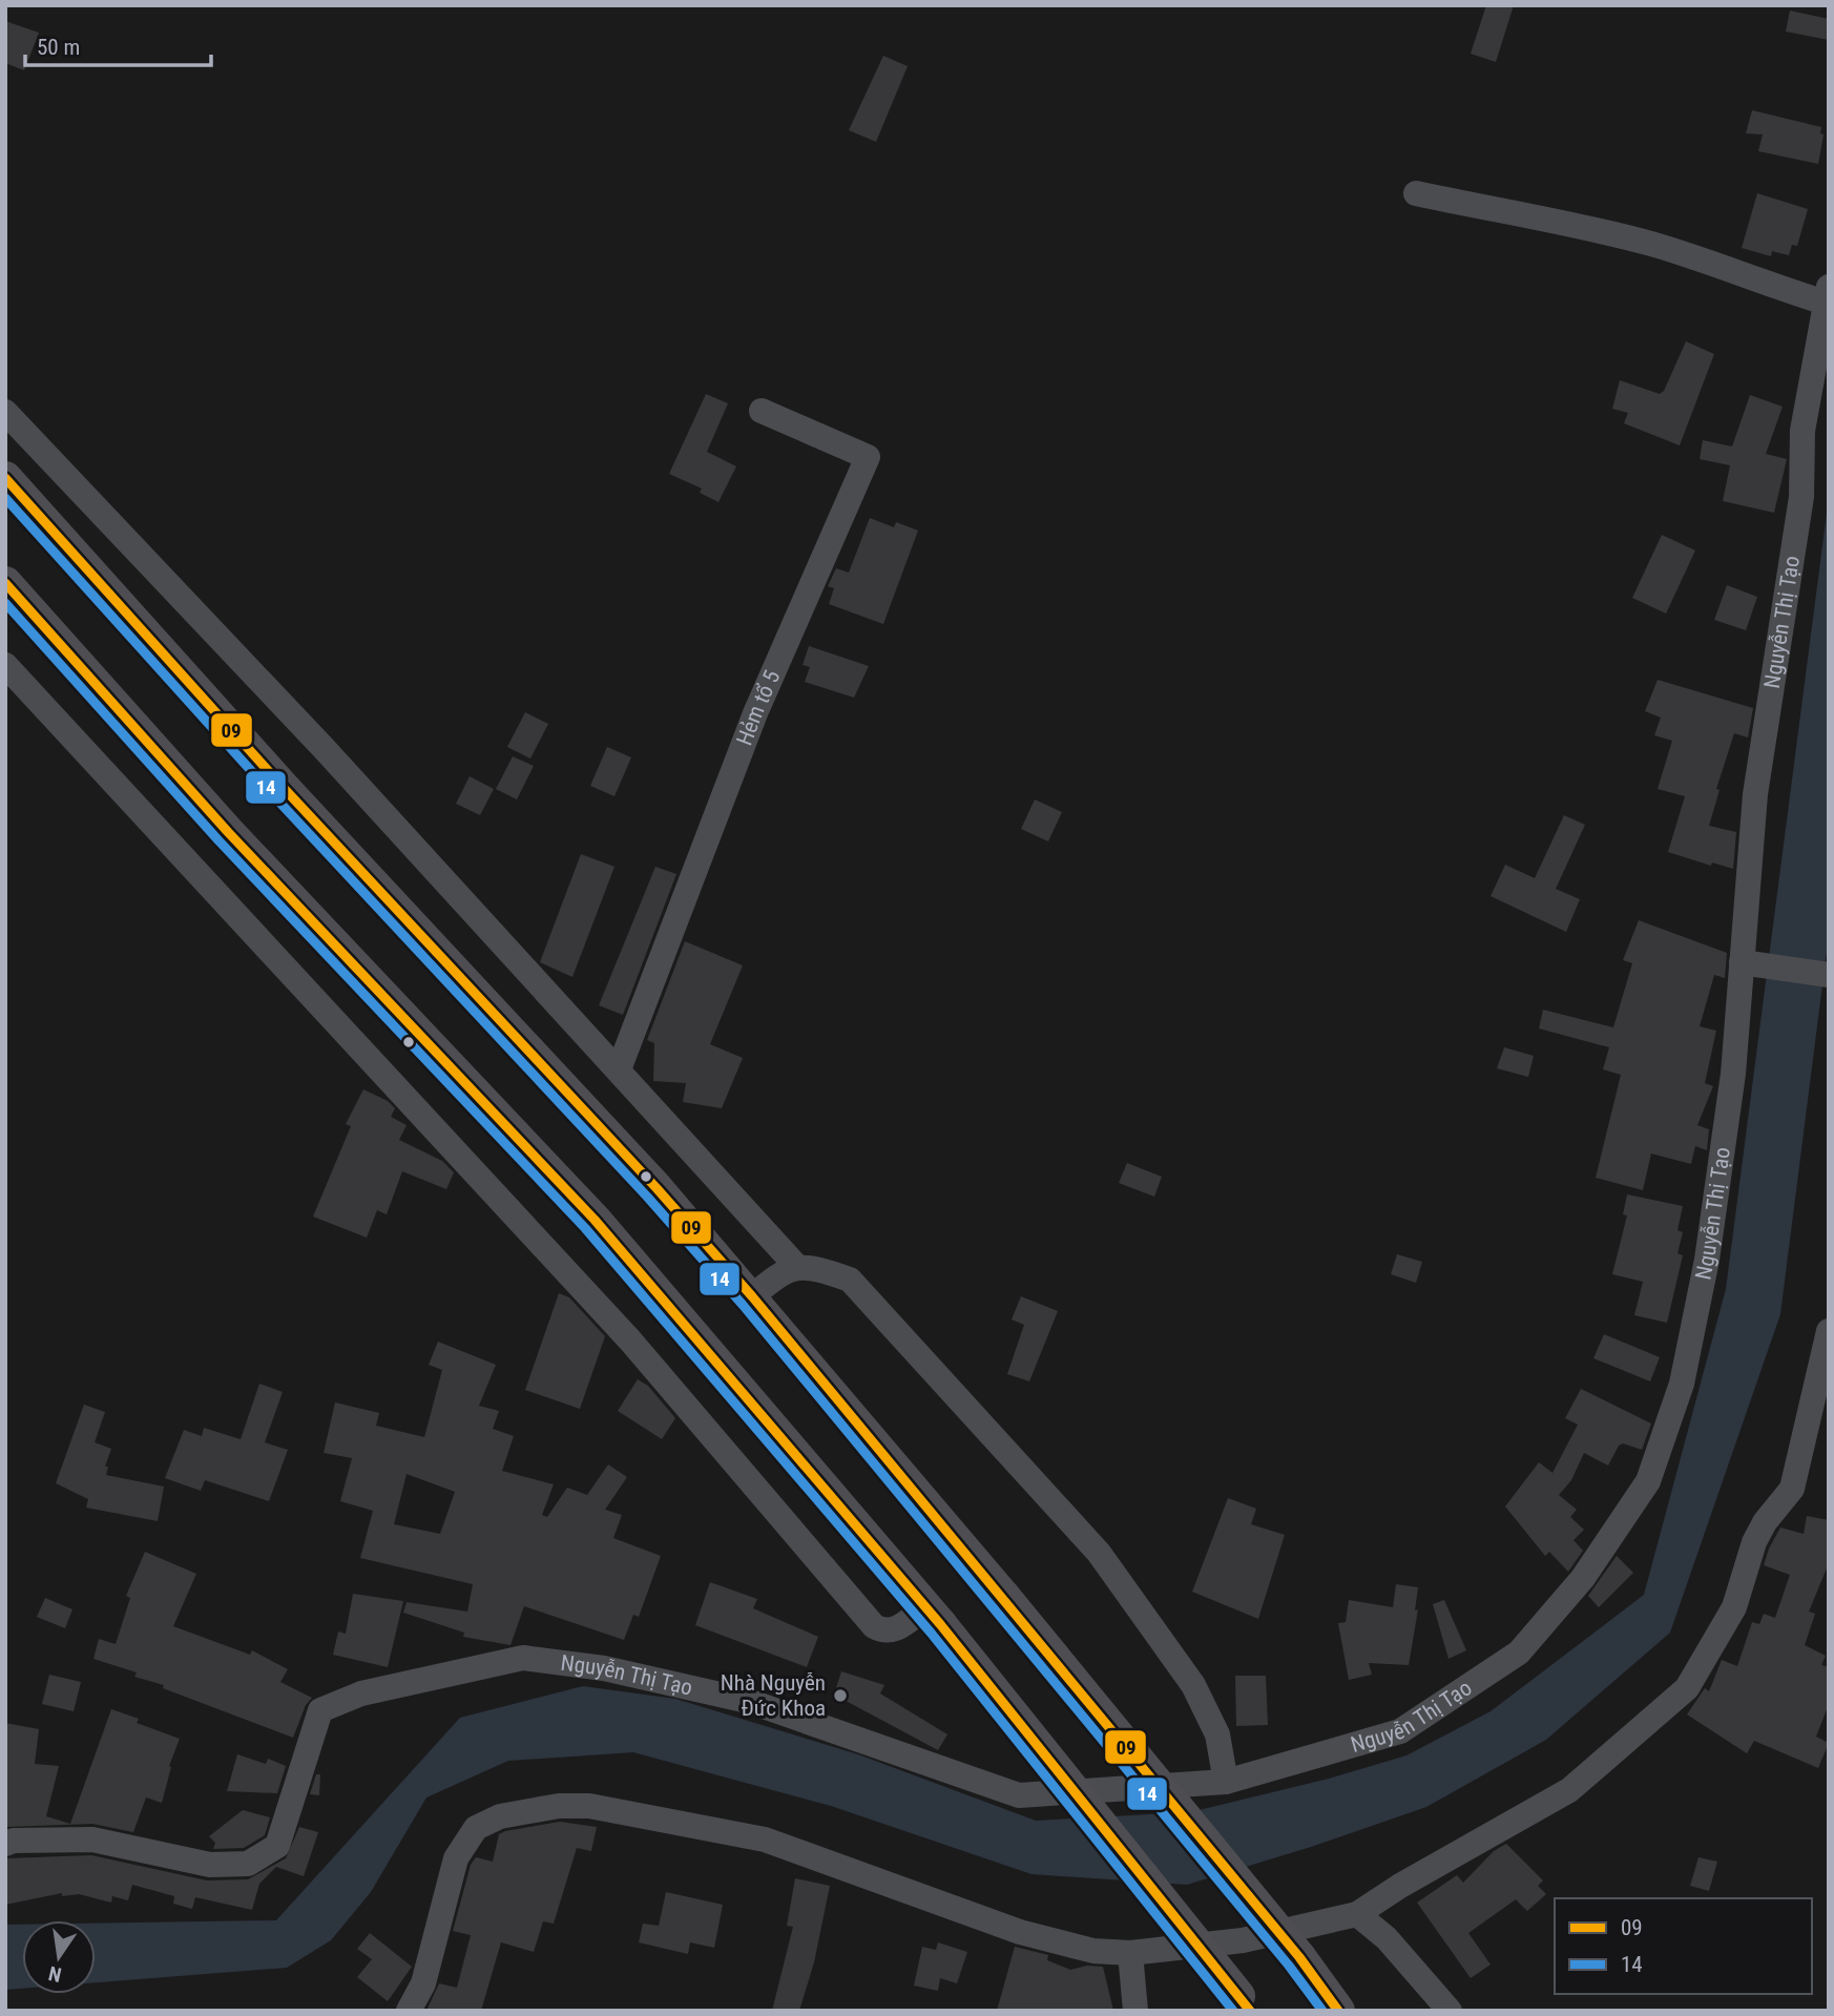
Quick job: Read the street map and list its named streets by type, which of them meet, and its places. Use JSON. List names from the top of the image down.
{
  "streets": {
    "street": ["Nguyễn Thị Tạo", "Hẻm tổ 5"]
  },
  "places": ["Nhà Nguyễn Đức Khoa"],
  "lines": ["transit line 09", "transit line 14"],
  "legend": ["09", "14"],
  "scale_bar": "50 m",
  "north": "bottom"
}
